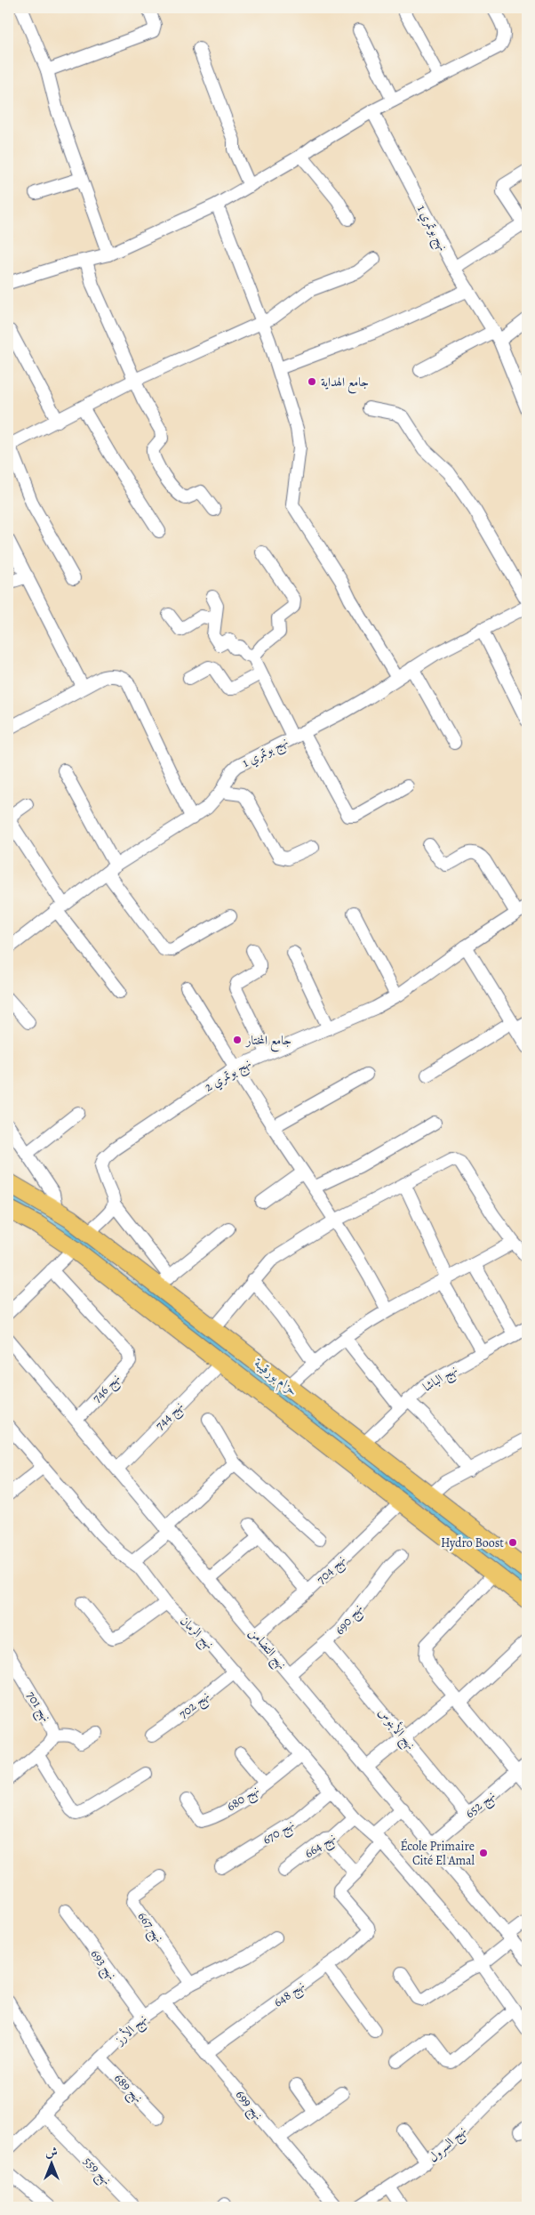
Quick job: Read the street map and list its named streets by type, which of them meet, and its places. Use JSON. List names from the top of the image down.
{
  "streets": {
    "street": [
      "نهج بوتمري 1",
      "نهج بوتمري 2",
      "نهج الباشا",
      "نهج 746",
      "نهج 744",
      "نهج 704",
      "نهج 690",
      "نهج الرمان",
      "نهج التضامن",
      "نهج 702",
      "نهج 701",
      "نهج الأبنوس",
      "نهج 680",
      "نهج 652",
      "نهج 670",
      "نهج 664",
      "نهج 667",
      "نهج 693",
      "نهج 648",
      "نهج الأرز",
      "نهج 689",
      "نهج 699",
      "نهج السرول",
      "نهج 559"
    ]
  },
  "crossings": [
    ["نهج 746", "نهج التضامن"],
    ["نهج 744", "نهج التضامن"],
    ["نهج 704", "نهج التضامن"],
    ["نهج 690", "نهج التضامن"],
    ["نهج 690", "نهج الأبنوس"],
    ["نهج الرمان", "نهج 702"],
    ["نهج الرمان", "نهج 680"],
    ["نهج الرمان", "نهج 670"],
    ["نهج الرمان", "نهج 664"],
    ["نهج التضامن", "نهج 652"],
    ["نهج الأبنوس", "نهج 652"],
    ["نهج 667", "نهج الأرز"],
    ["نهج 693", "نهج الأرز"],
    ["نهج 648", "نهج 699"],
    ["نهج الأرز", "نهج 689"],
    ["نهج الأرز", "نهج 699"],
    ["نهج الأرز", "نهج 559"]
  ],
  "water": ["حزام بورقيبة"],
  "places": [
    "جامع الهداية",
    "جامع المختار",
    "Hydro Boost",
    "École Primaire Cité El Amal"
  ],
  "north": "top"
}
